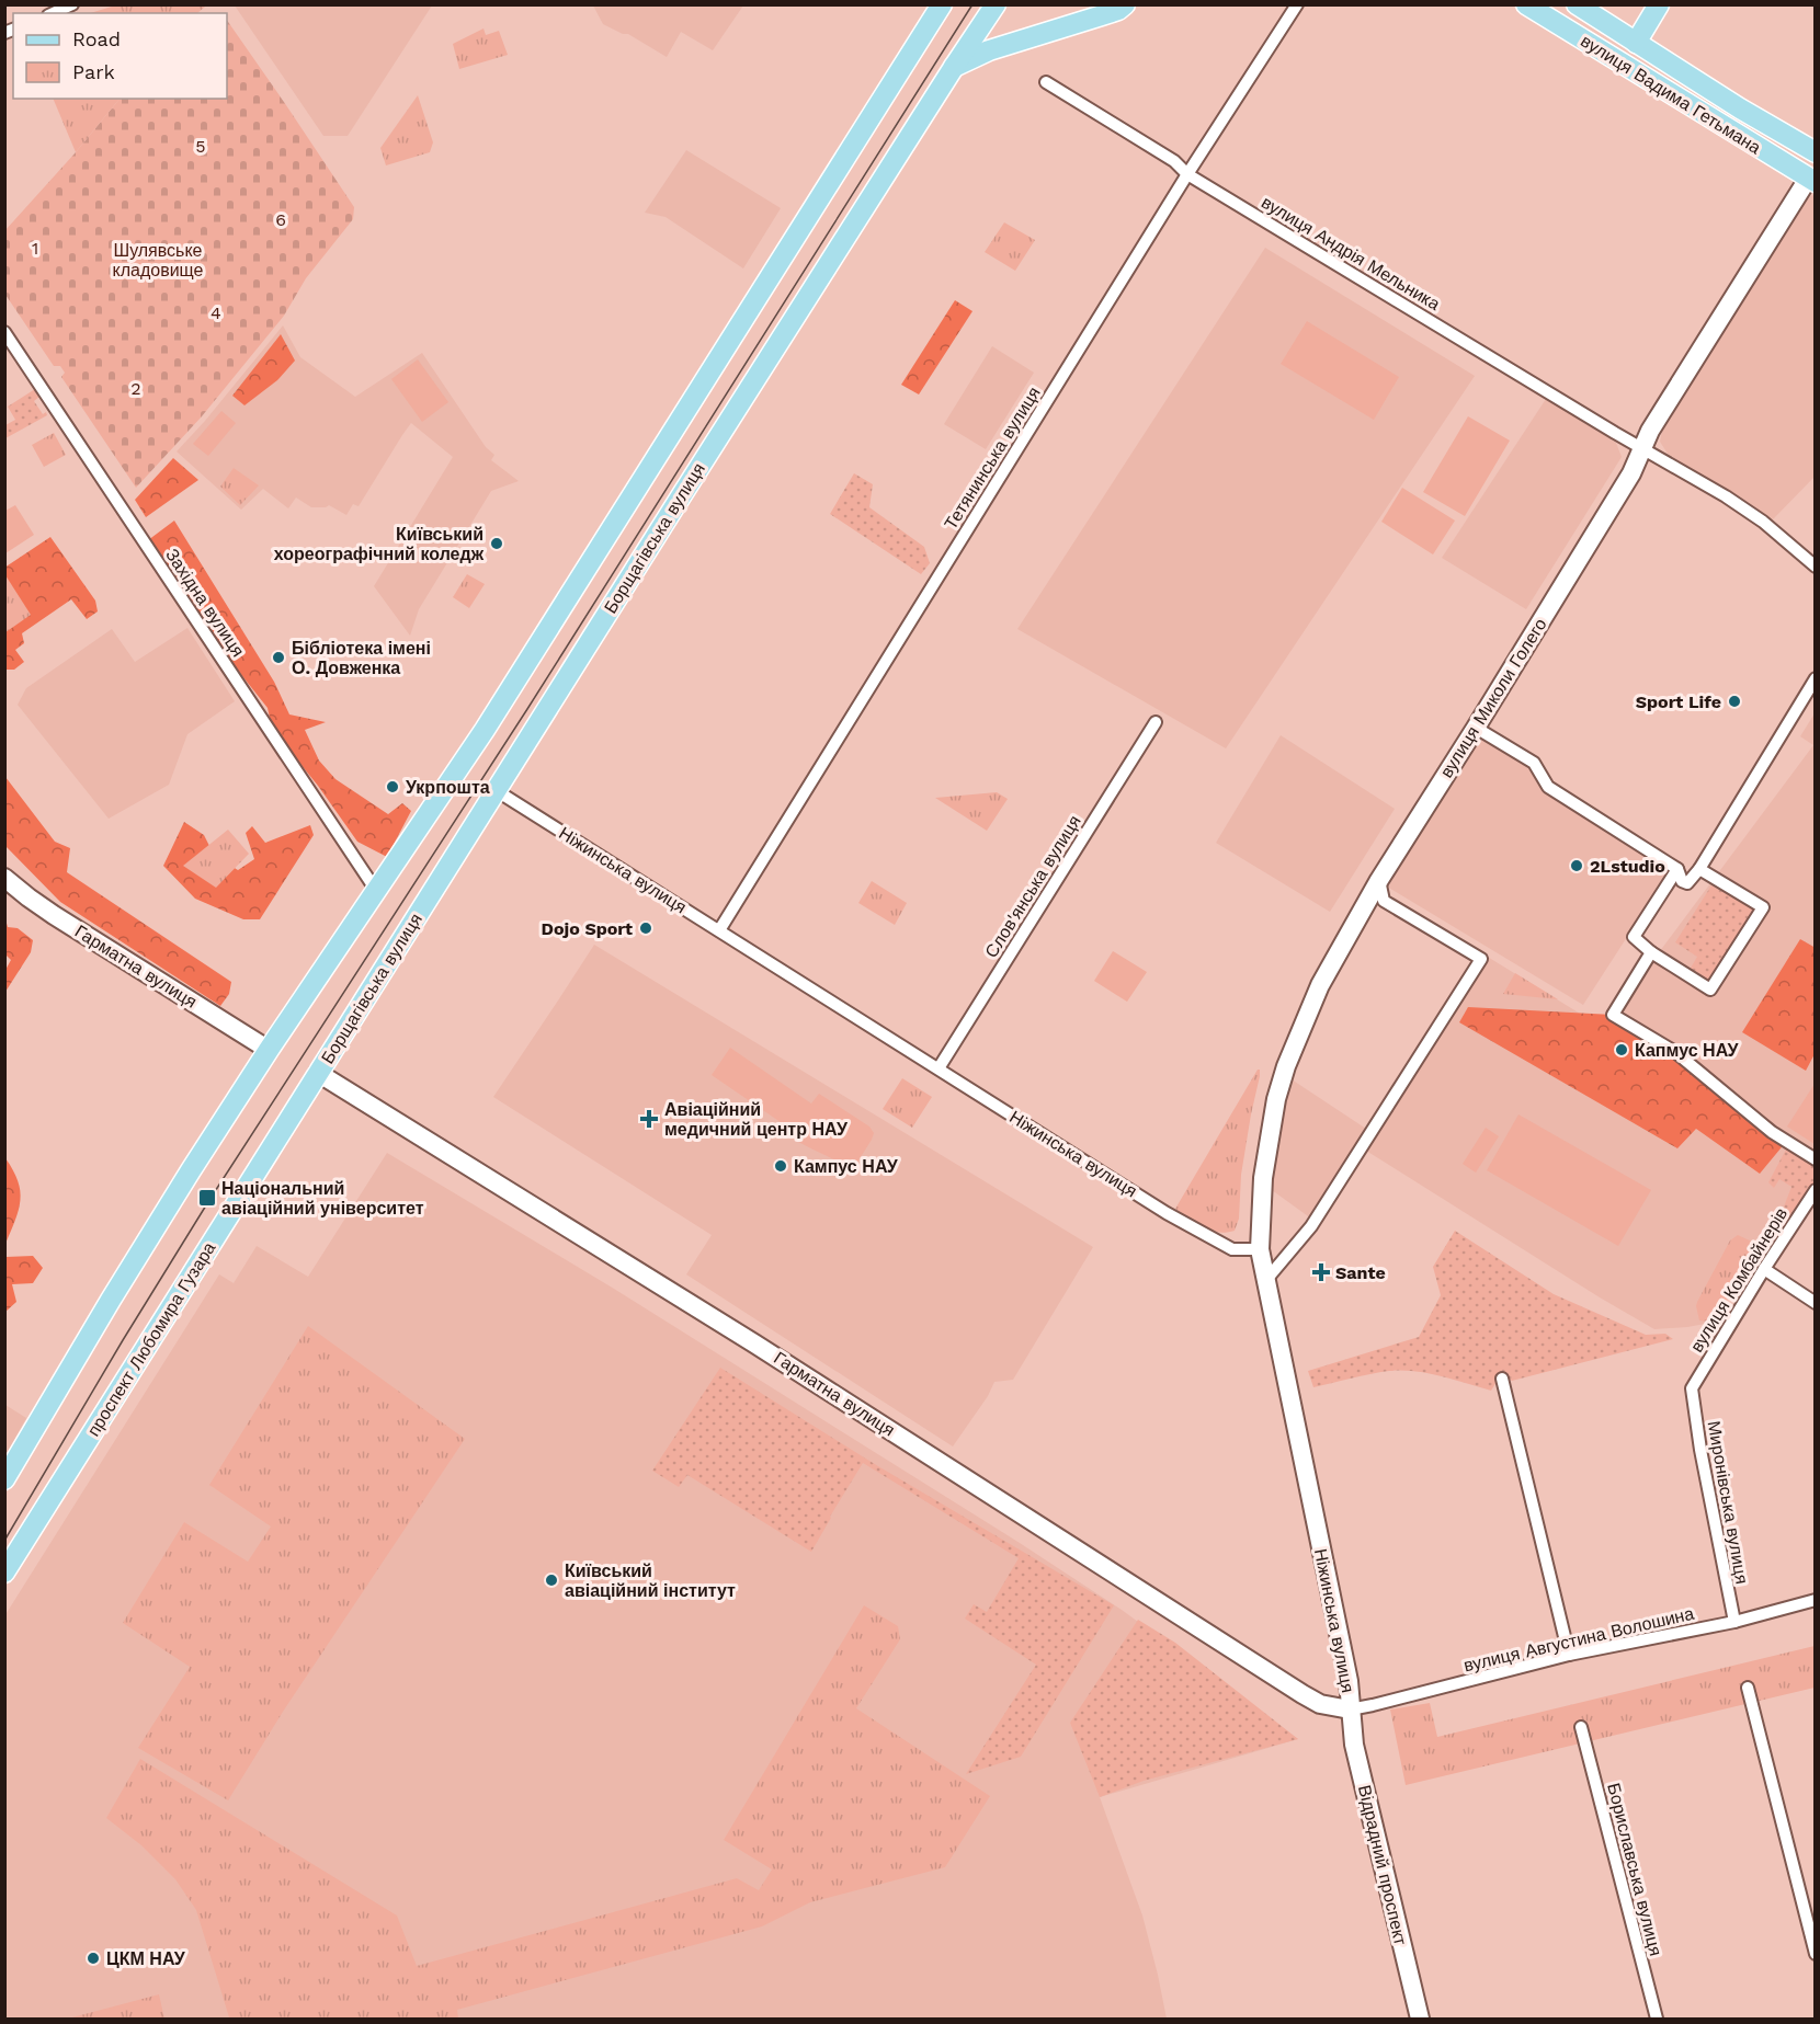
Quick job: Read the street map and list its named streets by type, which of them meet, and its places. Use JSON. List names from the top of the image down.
{
  "streets": {
    "main road": [
      "вулиця Вадима Гетьмана",
      "Борщагівська вулиця",
      "вулиця Миколи Голего",
      "Ніжинська вулиця",
      "Гарматна вулиця",
      "проспект Любомира Гузара",
      "Відрадний проспект"
    ],
    "street": [
      "вулиця Андрія Мельника",
      "Тетянинська вулиця",
      "Західна вулиця",
      "Слов'янська вулиця",
      "вулиця Комбайнерів",
      "Миронівська вулиця",
      "вулиця Августина Волошина",
      "Бориславська вулиця"
    ]
  },
  "crossings": [
    ["вулиця Вадима Гетьмана", "вулиця Миколи Голего"],
    ["вулиця Андрія Мельника", "Тетянинська вулиця"],
    ["вулиця Андрія Мельника", "вулиця Миколи Голего"],
    ["Тетянинська вулиця", "Ніжинська вулиця"],
    ["Борщагівська вулиця", "Ніжинська вулиця"],
    ["Борщагівська вулиця", "Гарматна вулиця"],
    ["Борщагівська вулиця", "проспект Любомира Гузара"],
    ["вулиця Миколи Голего", "Ніжинська вулиця"],
    ["Ніжинська вулиця", "Слов'янська вулиця"],
    ["Ніжинська вулиця", "Гарматна вулиця"],
    ["Ніжинська вулиця", "вулиця Августина Волошина"],
    ["Ніжинська вулиця", "Відрадний проспект"],
    ["Гарматна вулиця", "проспект Любомира Гузара"],
    ["Гарматна вулиця", "вулиця Августина Волошина"],
    ["Гарматна вулиця", "Відрадний проспект"],
    ["вулиця Комбайнерів", "Миронівська вулиця"],
    ["Миронівська вулиця", "вулиця Августина Волошина"],
    ["вулиця Августина Волошина", "Відрадний проспект"]
  ],
  "parks": [
    "5",
    "6",
    "1",
    "Шулявське кладовище",
    "4",
    "2"
  ],
  "places": {
    "other": [
      "Київський хореографічний коледж",
      "Бібліотека імені О. Довженка",
      "Sport Life",
      "Укрпошта",
      "2Lstudio",
      "Dojo Sport",
      "Капмус НАУ",
      "Кампус НАУ",
      "Київський авіаційний інститут",
      "ЦКМ НАУ"
    ],
    "health": ["Авіаційний медичний центр НАУ", "Sante"],
    "transit": ["Національний авіаційний університет"]
  },
  "legend": ["Road", "Park"]
}
